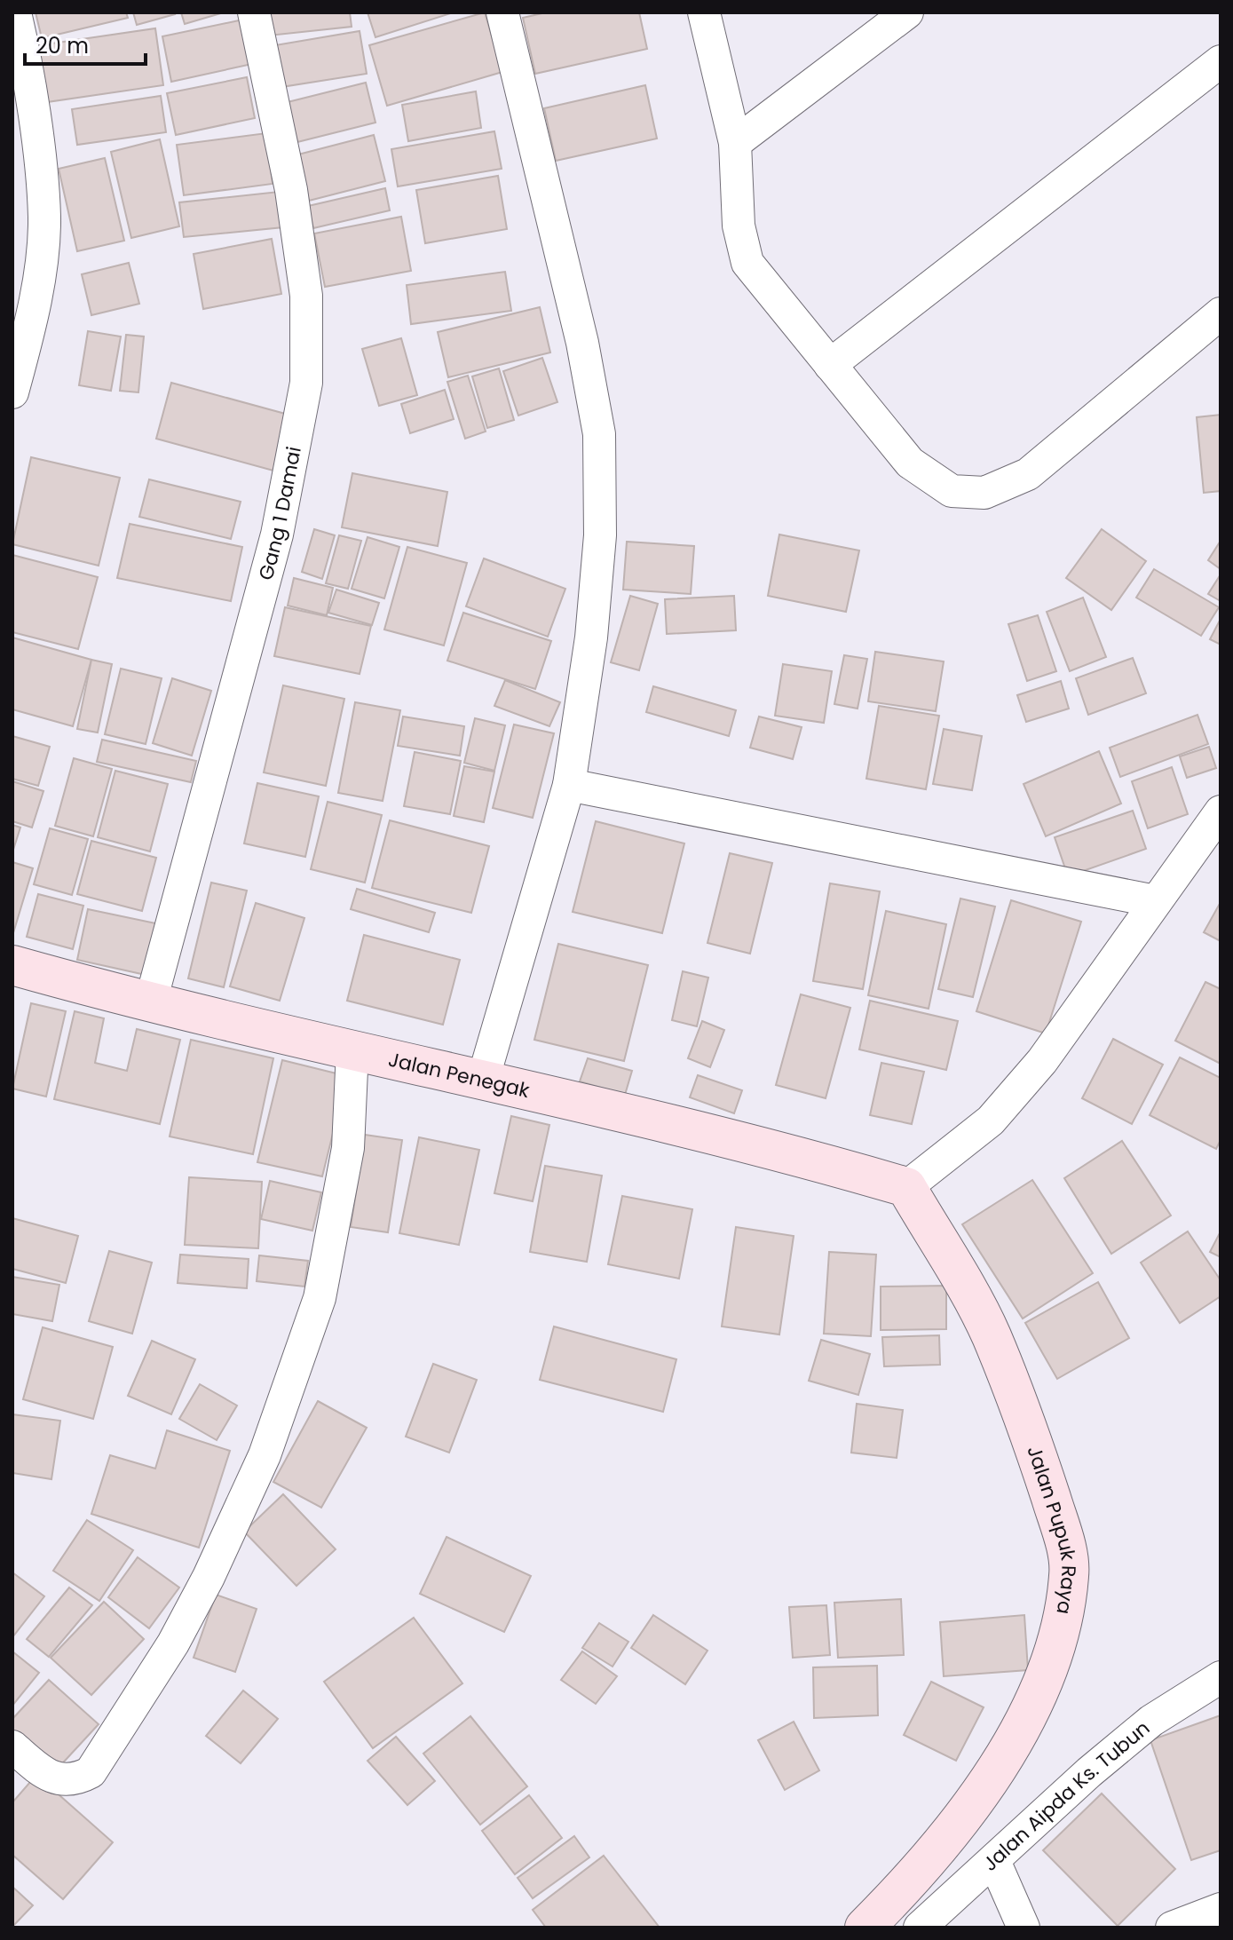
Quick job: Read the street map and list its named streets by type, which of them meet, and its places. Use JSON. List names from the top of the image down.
{
  "streets": {
    "street": [
      "Gang 1 Damai",
      "Jalan Penegak",
      "Jalan Pupuk Raya",
      "Jalan Aipda Ks. Tubun"
    ]
  },
  "crossings": [
    ["Gang 1 Damai", "Jalan Penegak"],
    ["Jalan Penegak", "Jalan Pupuk Raya"]
  ],
  "scale_bar": "20 m"
}
